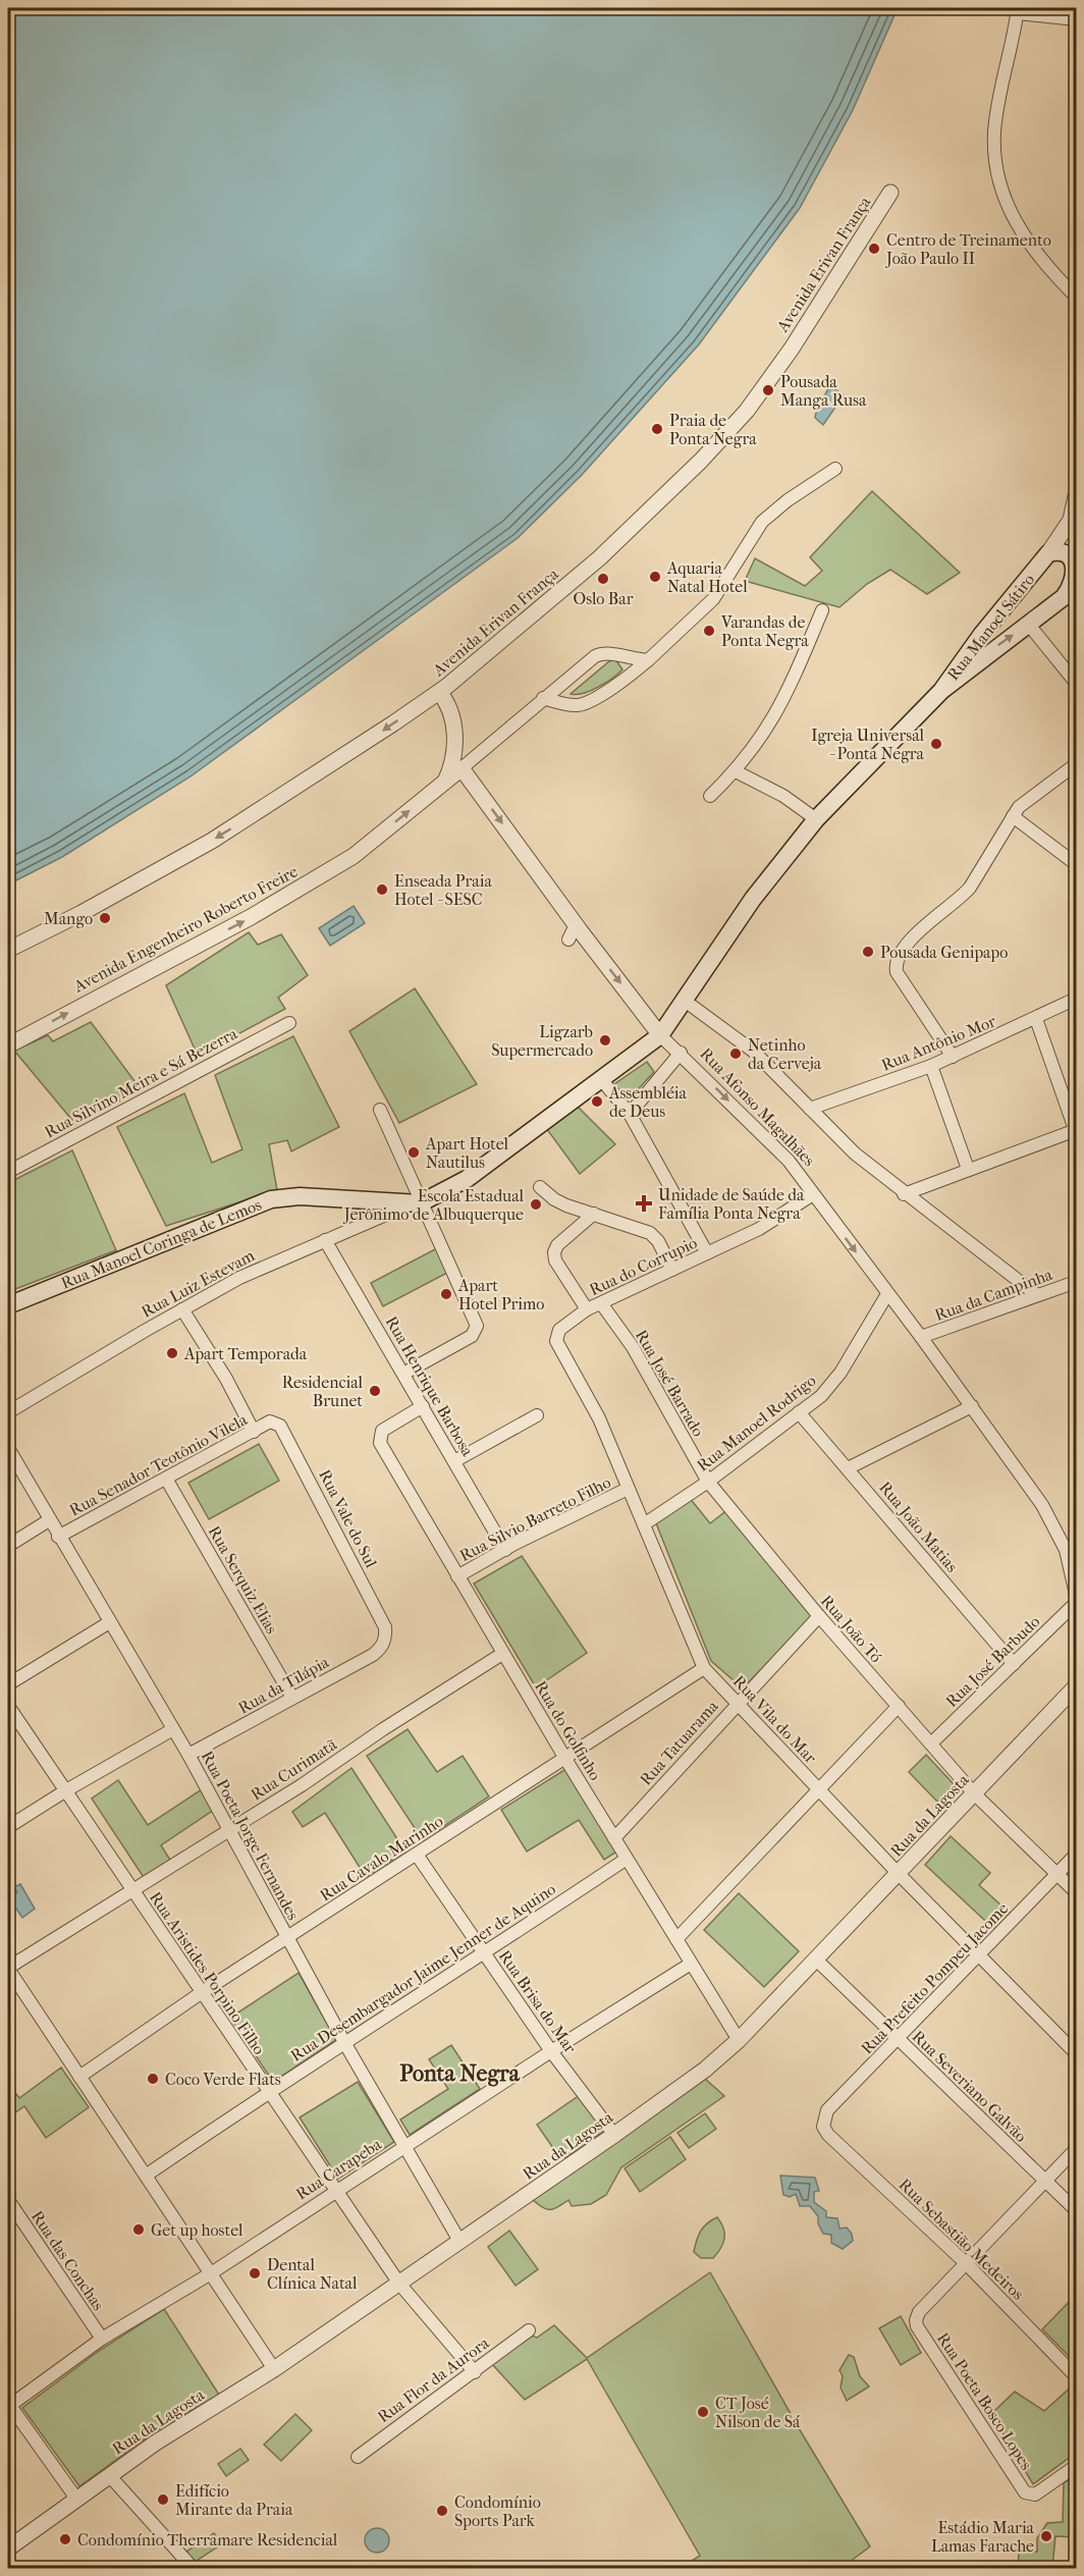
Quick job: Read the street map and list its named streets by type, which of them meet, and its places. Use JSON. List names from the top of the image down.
{
  "streets": {
    "main road": ["Rua Manoel Sátiro", "Rua Manoel Coringa de Lemos"],
    "street": [
      "Avenida Erivan França",
      "Avenida Engenheiro Roberto Freire",
      "Rua Antônio Mor",
      "Rua Silvino Meira e Sá Bezerra",
      "Rua Afonso Magalhães",
      "Rua do Corrupio",
      "Rua Luiz Estevam",
      "Rua da Campinha",
      "Rua José Barrado",
      "Rua Henrique Barbosa",
      "Rua Manoel Rodrigo",
      "Rua Senador Teotônio Vilela",
      "Rua Vale do Sul",
      "Rua Silvio Barreto Filho",
      "Rua João Matias",
      "Rua Serquiz Elias",
      "Rua João Tó",
      "Rua José Barbudo",
      "Rua da Tilápia",
      "Rua Vila do Mar",
      "Rua do Golfinho",
      "Rua Tatuarama",
      "Rua Curimatã",
      "Rua da Lagosta",
      "Rua Poeta Jorge Fernandes",
      "Rua Cavalo Marinho",
      "Rua Desembargador Jaime Jenner de Aquino",
      "Rua Aristides Porpino Filho",
      "Rua Prefeito Pompeu Jacome",
      "Rua Brisa do Mar",
      "Rua Severiano Galvão",
      "Rua Carapeba",
      "Rua Sebastião Medeiros",
      "Rua das Conchas",
      "Rua Flor da Aurora",
      "Rua Poeta Bosco Lopes"
    ]
  },
  "crossings": [
    ["Rua Afonso Magalhães", "Rua do Corrupio"],
    ["Rua Afonso Magalhães", "Rua da Campinha"],
    ["Rua Afonso Magalhães", "Rua Manoel Rodrigo"],
    ["Rua Manoel Coringa de Lemos", "Rua Luiz Estevam"],
    ["Rua do Corrupio", "Rua José Barrado"],
    ["Rua do Corrupio", "Rua Vila do Mar"],
    ["Rua Luiz Estevam", "Rua Henrique Barbosa"],
    ["Rua José Barrado", "Rua Manoel Rodrigo"],
    ["Rua José Barrado", "Rua João Tó"],
    ["Rua Henrique Barbosa", "Rua Silvio Barreto Filho"],
    ["Rua Henrique Barbosa", "Rua do Golfinho"],
    ["Rua Manoel Rodrigo", "Rua João Matias"],
    ["Rua Manoel Rodrigo", "Rua João Tó"],
    ["Rua Manoel Rodrigo", "Rua Vila do Mar"],
    ["Rua Senador Teotônio Vilela", "Rua Vale do Sul"],
    ["Rua Senador Teotônio Vilela", "Rua Serquiz Elias"],
    ["Rua Senador Teotônio Vilela", "Rua Poeta Jorge Fernandes"],
    ["Rua Vale do Sul", "Rua da Tilápia"],
    ["Rua Silvio Barreto Filho", "Rua Vila do Mar"],
    ["Rua Silvio Barreto Filho", "Rua do Golfinho"],
    ["Rua João Matias", "Rua José Barbudo"],
    ["Rua Serquiz Elias", "Rua da Tilápia"],
    ["Rua João Tó", "Rua José Barbudo"],
    ["Rua João Tó", "Rua Tatuarama"],
    ["Rua João Tó", "Rua da Lagosta"],
    ["Rua João Tó", "Rua Prefeito Pompeu Jacome"],
    ["Rua da Tilápia", "Rua Poeta Jorge Fernandes"],
    ["Rua Vila do Mar", "Rua Tatuarama"],
    ["Rua Vila do Mar", "Rua da Lagosta"],
    ["Rua Vila do Mar", "Rua Cavalo Marinho"],
    ["Rua Vila do Mar", "Rua Prefeito Pompeu Jacome"],
    ["Rua do Golfinho", "Rua Tatuarama"],
    ["Rua do Golfinho", "Rua Curimatã"],
    ["Rua do Golfinho", "Rua da Lagosta"],
    ["Rua do Golfinho", "Rua Cavalo Marinho"],
    ["Rua do Golfinho", "Rua Desembargador Jaime Jenner de Aquino"],
    ["Rua do Golfinho", "Rua Carapeba"],
    ["Rua Curimatã", "Rua Poeta Jorge Fernandes"],
    ["Rua Curimatã", "Rua Aristides Porpino Filho"],
    ["Rua da Lagosta", "Rua Poeta Jorge Fernandes"],
    ["Rua da Lagosta", "Rua Aristides Porpino Filho"],
    ["Rua da Lagosta", "Rua Brisa do Mar"],
    ["Rua da Lagosta", "Rua Severiano Galvão"],
    ["Rua Poeta Jorge Fernandes", "Rua Cavalo Marinho"],
    ["Rua Poeta Jorge Fernandes", "Rua Desembargador Jaime Jenner de Aquino"],
    ["Rua Poeta Jorge Fernandes", "Rua Carapeba"],
    ["Rua Cavalo Marinho", "Rua Aristides Porpino Filho"],
    ["Rua Cavalo Marinho", "Rua Brisa do Mar"],
    ["Rua Desembargador Jaime Jenner de Aquino", "Rua Aristides Porpino Filho"],
    ["Rua Desembargador Jaime Jenner de Aquino", "Rua Brisa do Mar"],
    ["Rua Aristides Porpino Filho", "Rua Carapeba"],
    ["Rua Aristides Porpino Filho", "Rua Flor da Aurora"],
    ["Rua Prefeito Pompeu Jacome", "Rua Severiano Galvão"],
    ["Rua Prefeito Pompeu Jacome", "Rua Sebastião Medeiros"],
    ["Rua Brisa do Mar", "Rua Carapeba"],
    ["Rua Carapeba", "Rua das Conchas"],
    ["Rua Sebastião Medeiros", "Rua Poeta Bosco Lopes"]
  ],
  "one_way": ["Avenida Erivan França", "Avenida Engenheiro Roberto Freire"],
  "districts": ["Ponta Negra"],
  "places": {
    "other": [
      "Centro de Treinamento João Paulo II",
      "Pousada Manga Rusa",
      "Praia de Ponta Negra",
      "Aquaria Natal Hotel",
      "Oslo Bar",
      "Varandas de Ponta Negra",
      "Igreja Universal - Ponta Negra",
      "Enseada Praia Hotel - SESC",
      "Mango",
      "Pousada Genipapo",
      "Ligzarb Supermercado",
      "Netinho da Cerveja",
      "Assembléia de Deus",
      "Apart Hotel Nautilus",
      "Escola Estadual Jerônimo de Albuquerque",
      "Apart Hotel Primo",
      "Apart Temporada",
      "Residencial Brunet",
      "Coco Verde Flats",
      "Get up hostel",
      "Dental Clínica Natal",
      "CT José Nilson de Sá",
      "Edifício Mirante da Praia",
      "Condomínio Sports Park",
      "Estádio Maria Lamas Farache",
      "Condomínio Therramare Residencial"
    ],
    "health": ["Unidade de Saúde da Família Ponta Negra"]
  }
}
